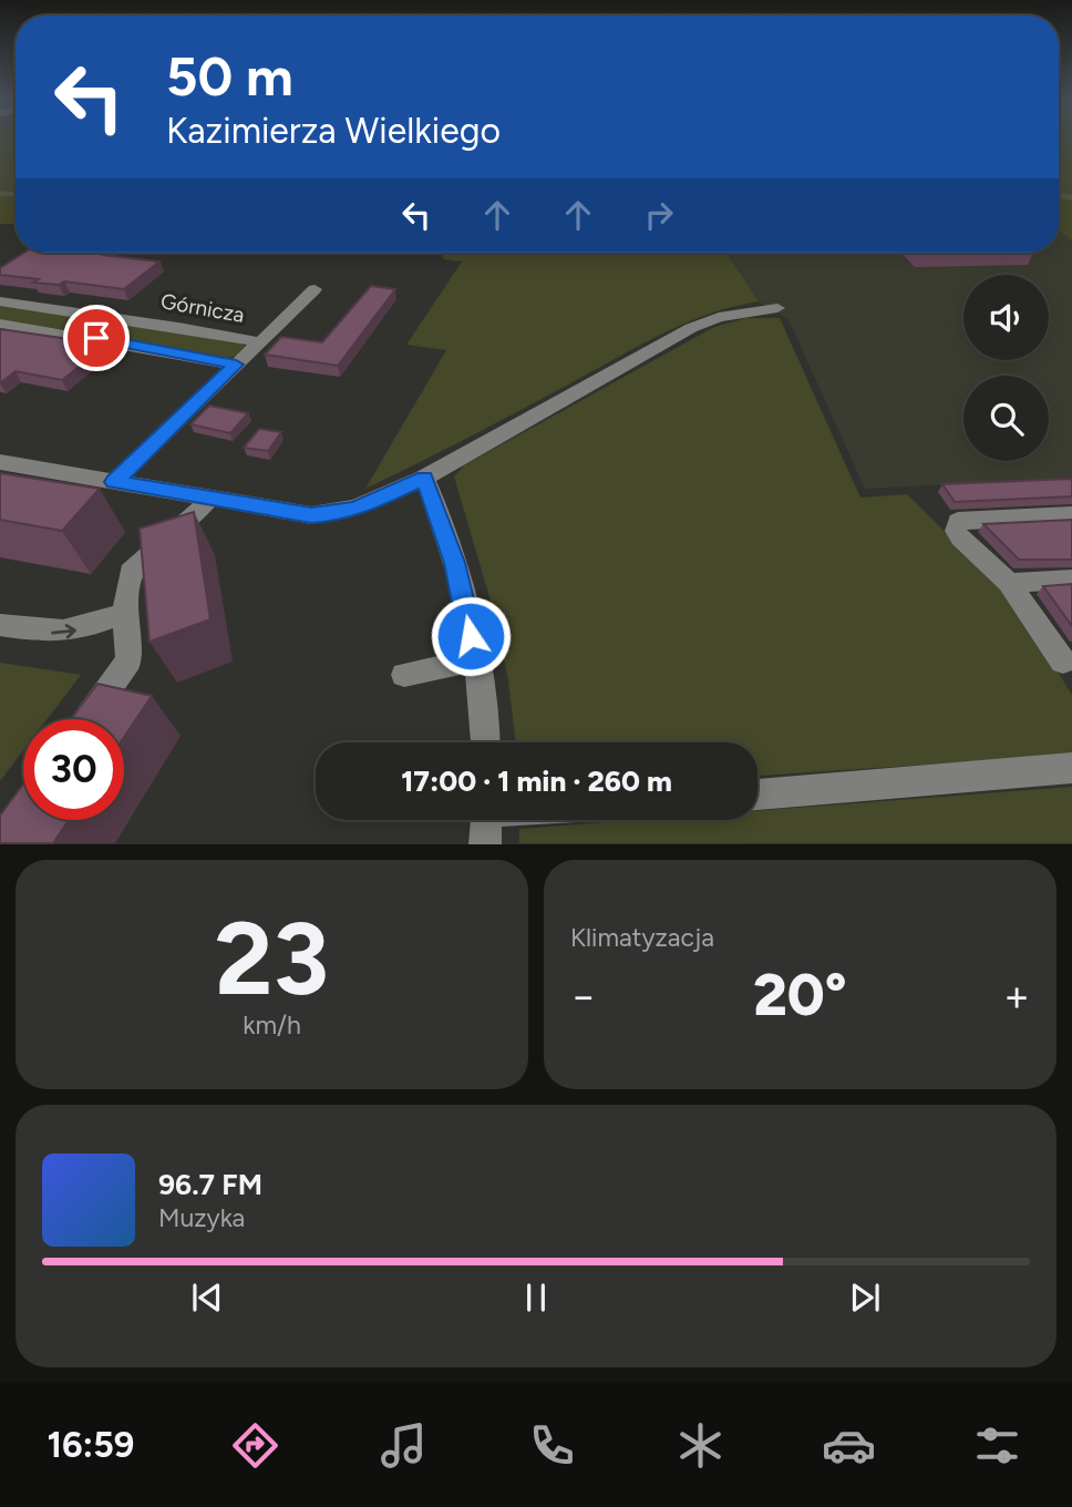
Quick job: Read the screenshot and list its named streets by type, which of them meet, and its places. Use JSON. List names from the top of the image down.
{
  "streets": {
    "street": ["Górnicza"]
  },
  "page": {
    "turn": ["50 m", "Kazimierza Wielkiego"],
    "limit": "30",
    "trip": "17:00 · 1 min · 260 m",
    "tile": [
      ["23", "km/h"],
      "Klimatyzacja"
    ],
    "heat": ["−", "20°", "+"],
    "song": ["96.7 FM", "Muzyka"],
    "tabs": "16:59"
  }
}
